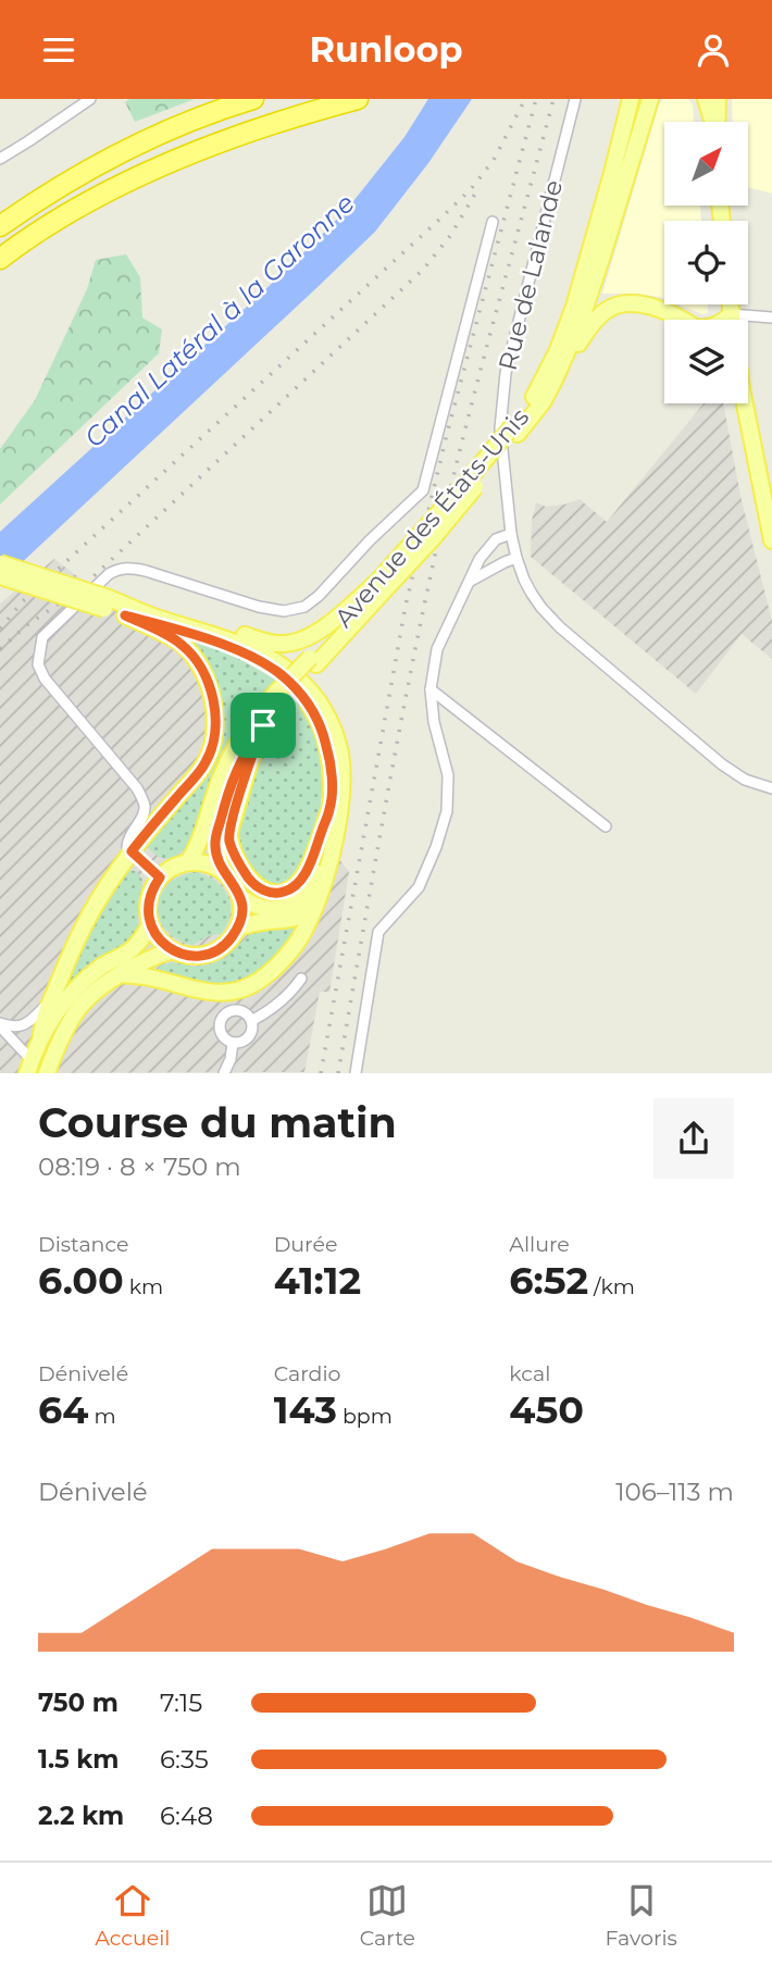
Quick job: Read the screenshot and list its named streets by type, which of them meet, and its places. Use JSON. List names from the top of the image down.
{
  "streets": {
    "main road": ["Avenue des États-Unis"],
    "street": ["Rue de Lalande"]
  },
  "water": ["Canal Latéral à la Garonne"],
  "north": "top right",
  "page": {
    "header": "Runloop",
    "heading": ["Course du matin", "08:19 · 8 × 750 m"],
    "stats": [
      ["Distance", "6.00 km"],
      ["Durée", "41:12"],
      ["Allure", "6:52 /km"],
      ["Dénivelé", "64 m"],
      ["Cardio", "143 bpm"],
      ["kcal", "450"]
    ],
    "chart": ["Dénivelé", "106–113 m"],
    "list": [
      {
        "name": "750 m",
        "note": "7:15"
      },
      {
        "name": "1.5 km",
        "note": "6:35"
      },
      {
        "name": "2.2 km",
        "note": "6:48"
      }
    ],
    "tabs": ["Accueil", "Carte", "Favoris"]
  }
}
